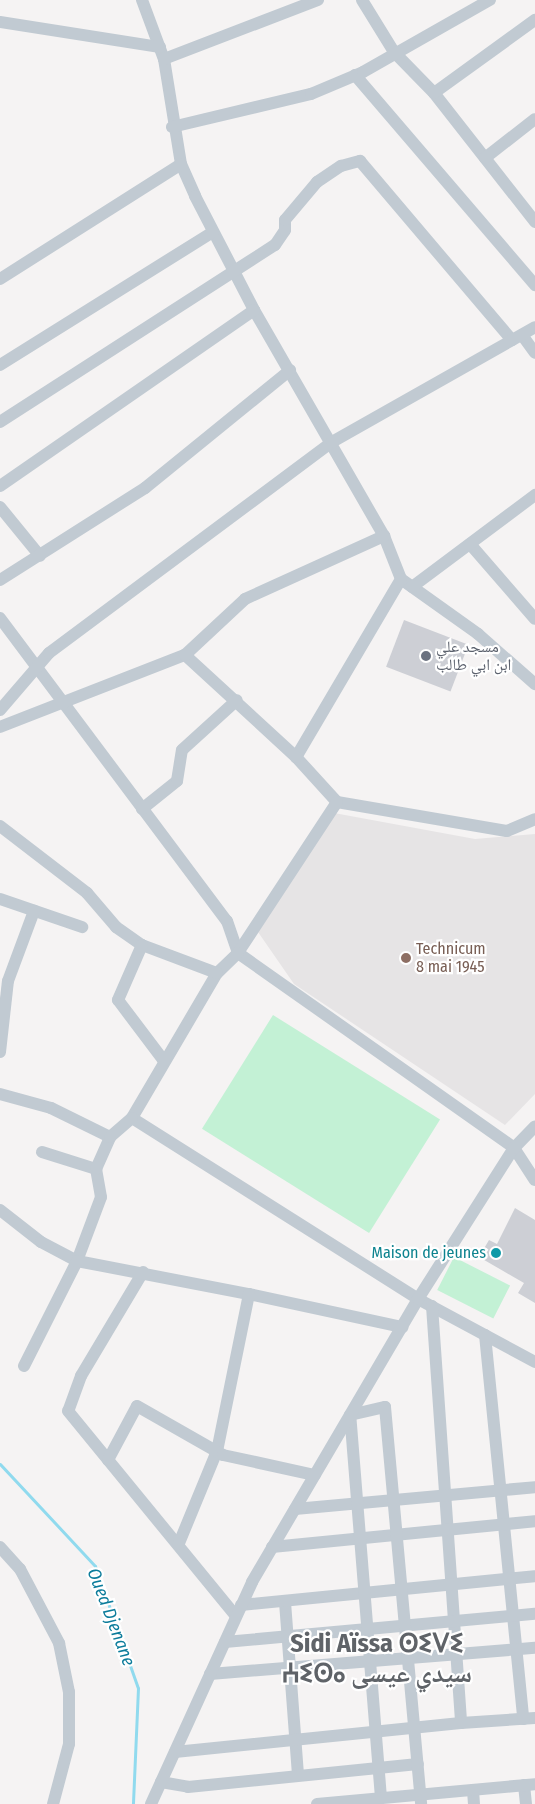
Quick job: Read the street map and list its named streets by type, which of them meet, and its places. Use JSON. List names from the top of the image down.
{
  "districts": ["Sidi Aïssa ⵙⵉⴸⵉ ⵄⵉⵙⴰ سيدي عيسى"],
  "water": ["Oued Djenane"],
  "places": ["مسجد علي ابن ابي طالب", "Technicum 8 mai 1945", "Maison de jeunes"]
}
